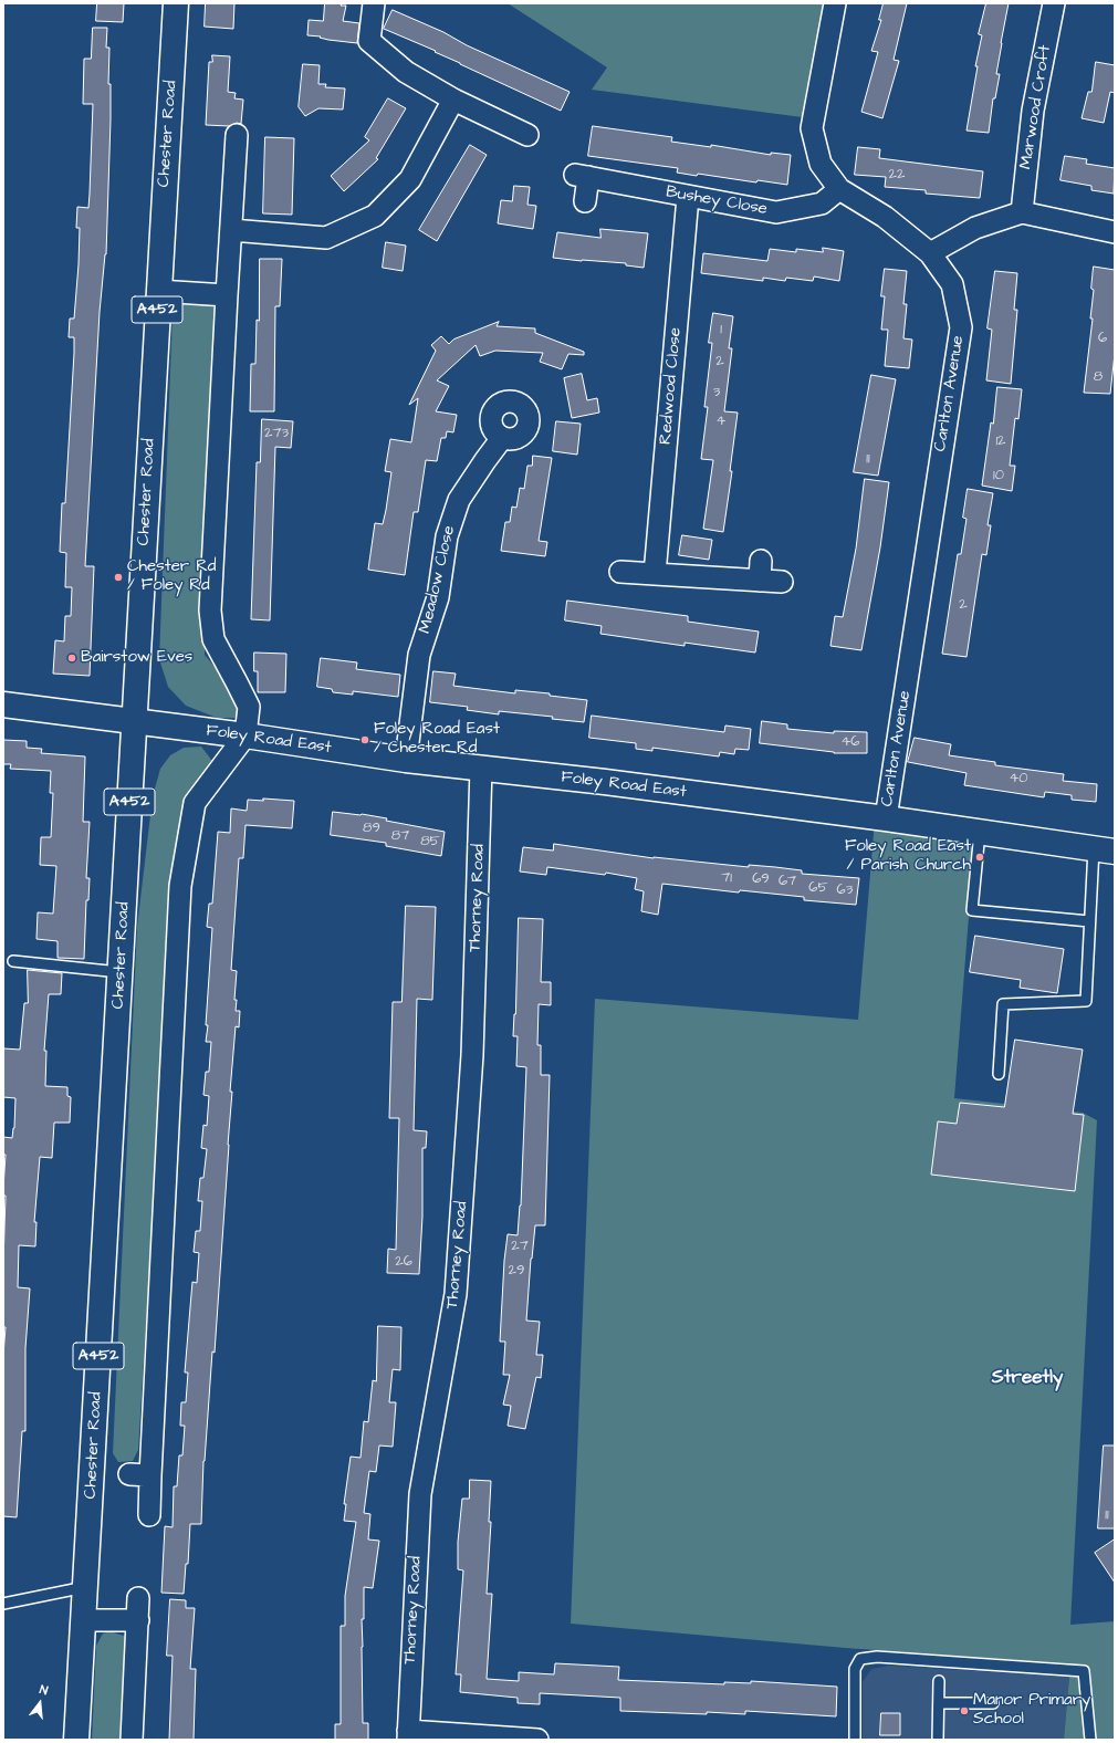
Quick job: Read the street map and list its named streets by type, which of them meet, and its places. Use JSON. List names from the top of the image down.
{
  "streets": {
    "main road": ["Chester Road", "A452", "Foley Road East"],
    "street": [
      "Marwood Croft",
      "Bushey Close",
      "Redwood Close",
      "Carlton Avenue",
      "Meadow Close",
      "Thorney Road"
    ]
  },
  "crossings": [
    ["Chester Road", "Foley Road East"],
    ["Bushey Close", "Redwood Close"],
    ["Bushey Close", "Carlton Avenue"],
    ["Carlton Avenue", "Foley Road East"],
    ["Meadow Close", "Foley Road East"],
    ["Foley Road East", "Thorney Road"]
  ],
  "districts": ["Streetly"],
  "places": [
    "Chester Rd / Foley Rd",
    "Bairstow Eves",
    "Foley Road East / Chester Rd",
    "Foley Road East / Parish Church",
    "Manor Primary School"
  ],
  "house_numbers": [
    "22",
    "1",
    "6",
    "2",
    "8",
    "3",
    "4",
    "273",
    "12",
    "11",
    "10",
    "2",
    "46",
    "40",
    "89",
    "87",
    "85",
    "71",
    "69",
    "67",
    "65",
    "63",
    "27",
    "26",
    "29",
    "11"
  ],
  "north": "top"
}
